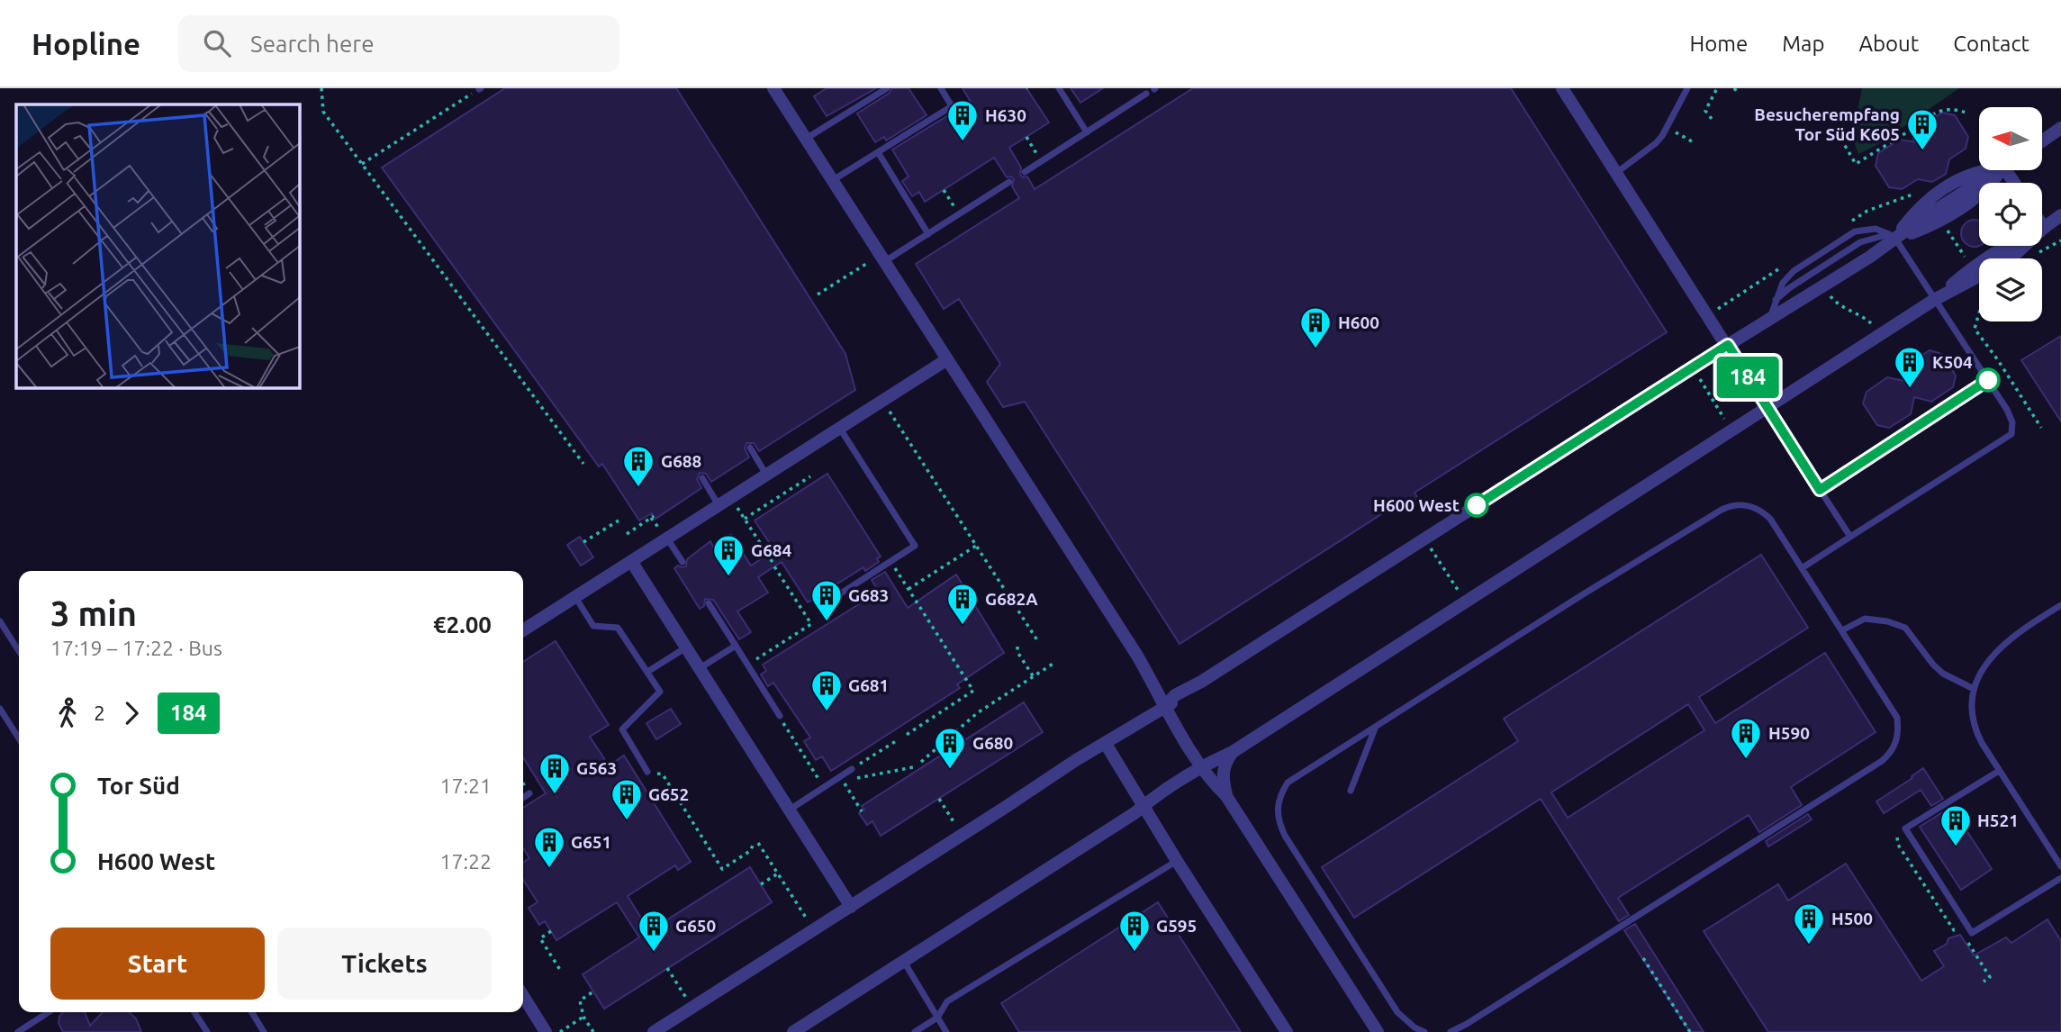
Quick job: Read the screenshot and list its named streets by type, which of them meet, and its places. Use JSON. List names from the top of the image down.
{
  "places": {
    "building": [
      "H630",
      "Besucherempfang Tor Süd K605",
      "H600",
      "K504",
      "G688",
      "G684",
      "G683",
      "G682A",
      "G681",
      "H590",
      "G680",
      "G563",
      "G652",
      "H521",
      "G651",
      "H500",
      "G650",
      "G595"
    ],
    "other": ["H600 West"]
  },
  "lines": ["bus line 184"],
  "north": "left",
  "page": {
    "header": "Hopline",
    "search": "Search here",
    "nav": [
      "Home",
      "Map",
      "About",
      "Contact"
    ],
    "on_map": "184",
    "heading": ["3 min", "17:19 – 17:22 · Bus", "€2.00"],
    "legs": ["2", "184"],
    "list": [
      {
        "name": "Tor Süd",
        "value": "17:21"
      },
      {
        "name": "H600 West",
        "value": "17:22"
      }
    ],
    "buttons": ["Start", "Tickets"]
  }
}
